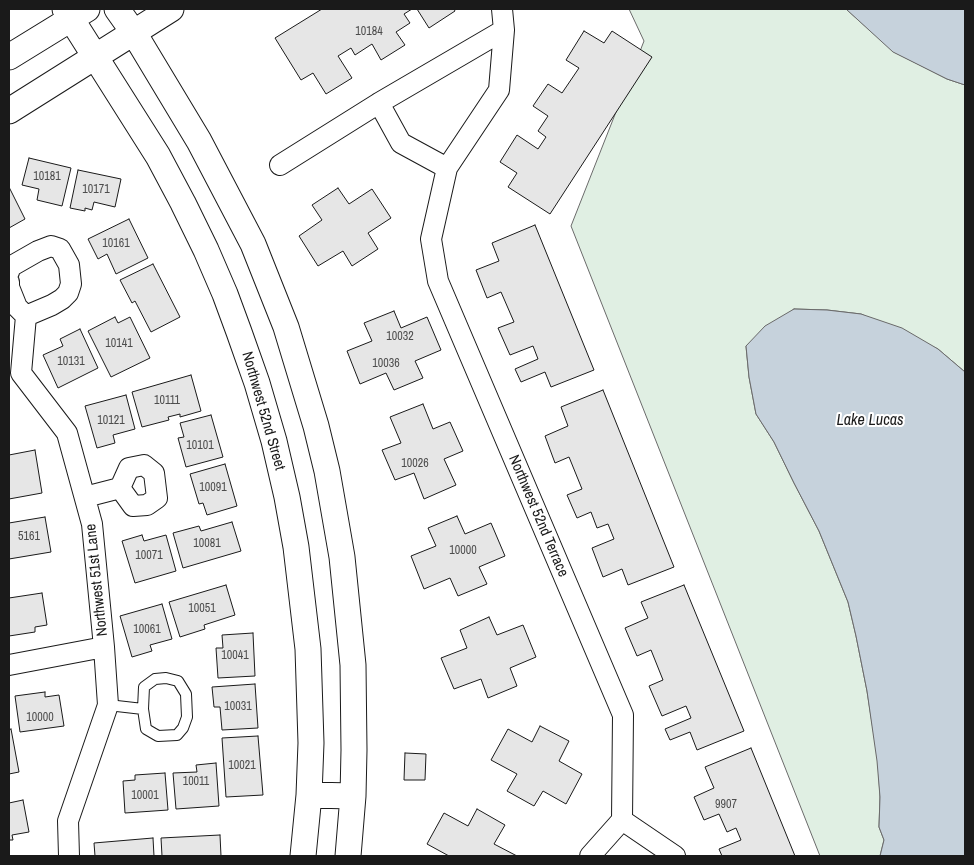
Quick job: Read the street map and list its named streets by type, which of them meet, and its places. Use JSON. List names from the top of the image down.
{
  "streets": {
    "street": ["Northwest 52nd Street", "Northwest 52nd Terrace", "Northwest 51st Lane"]
  },
  "water": ["Lake Lucas"],
  "house_numbers": [
    "10184",
    "10181",
    "10171",
    "10161",
    "10032",
    "10141",
    "10131",
    "10036",
    "10111",
    "10121",
    "10101",
    "10026",
    "10091",
    "5161",
    "10081",
    "10000",
    "10071",
    "10051",
    "10061",
    "10041",
    "10031",
    "10000",
    "10021",
    "10011",
    "10001",
    "9907"
  ]
}
